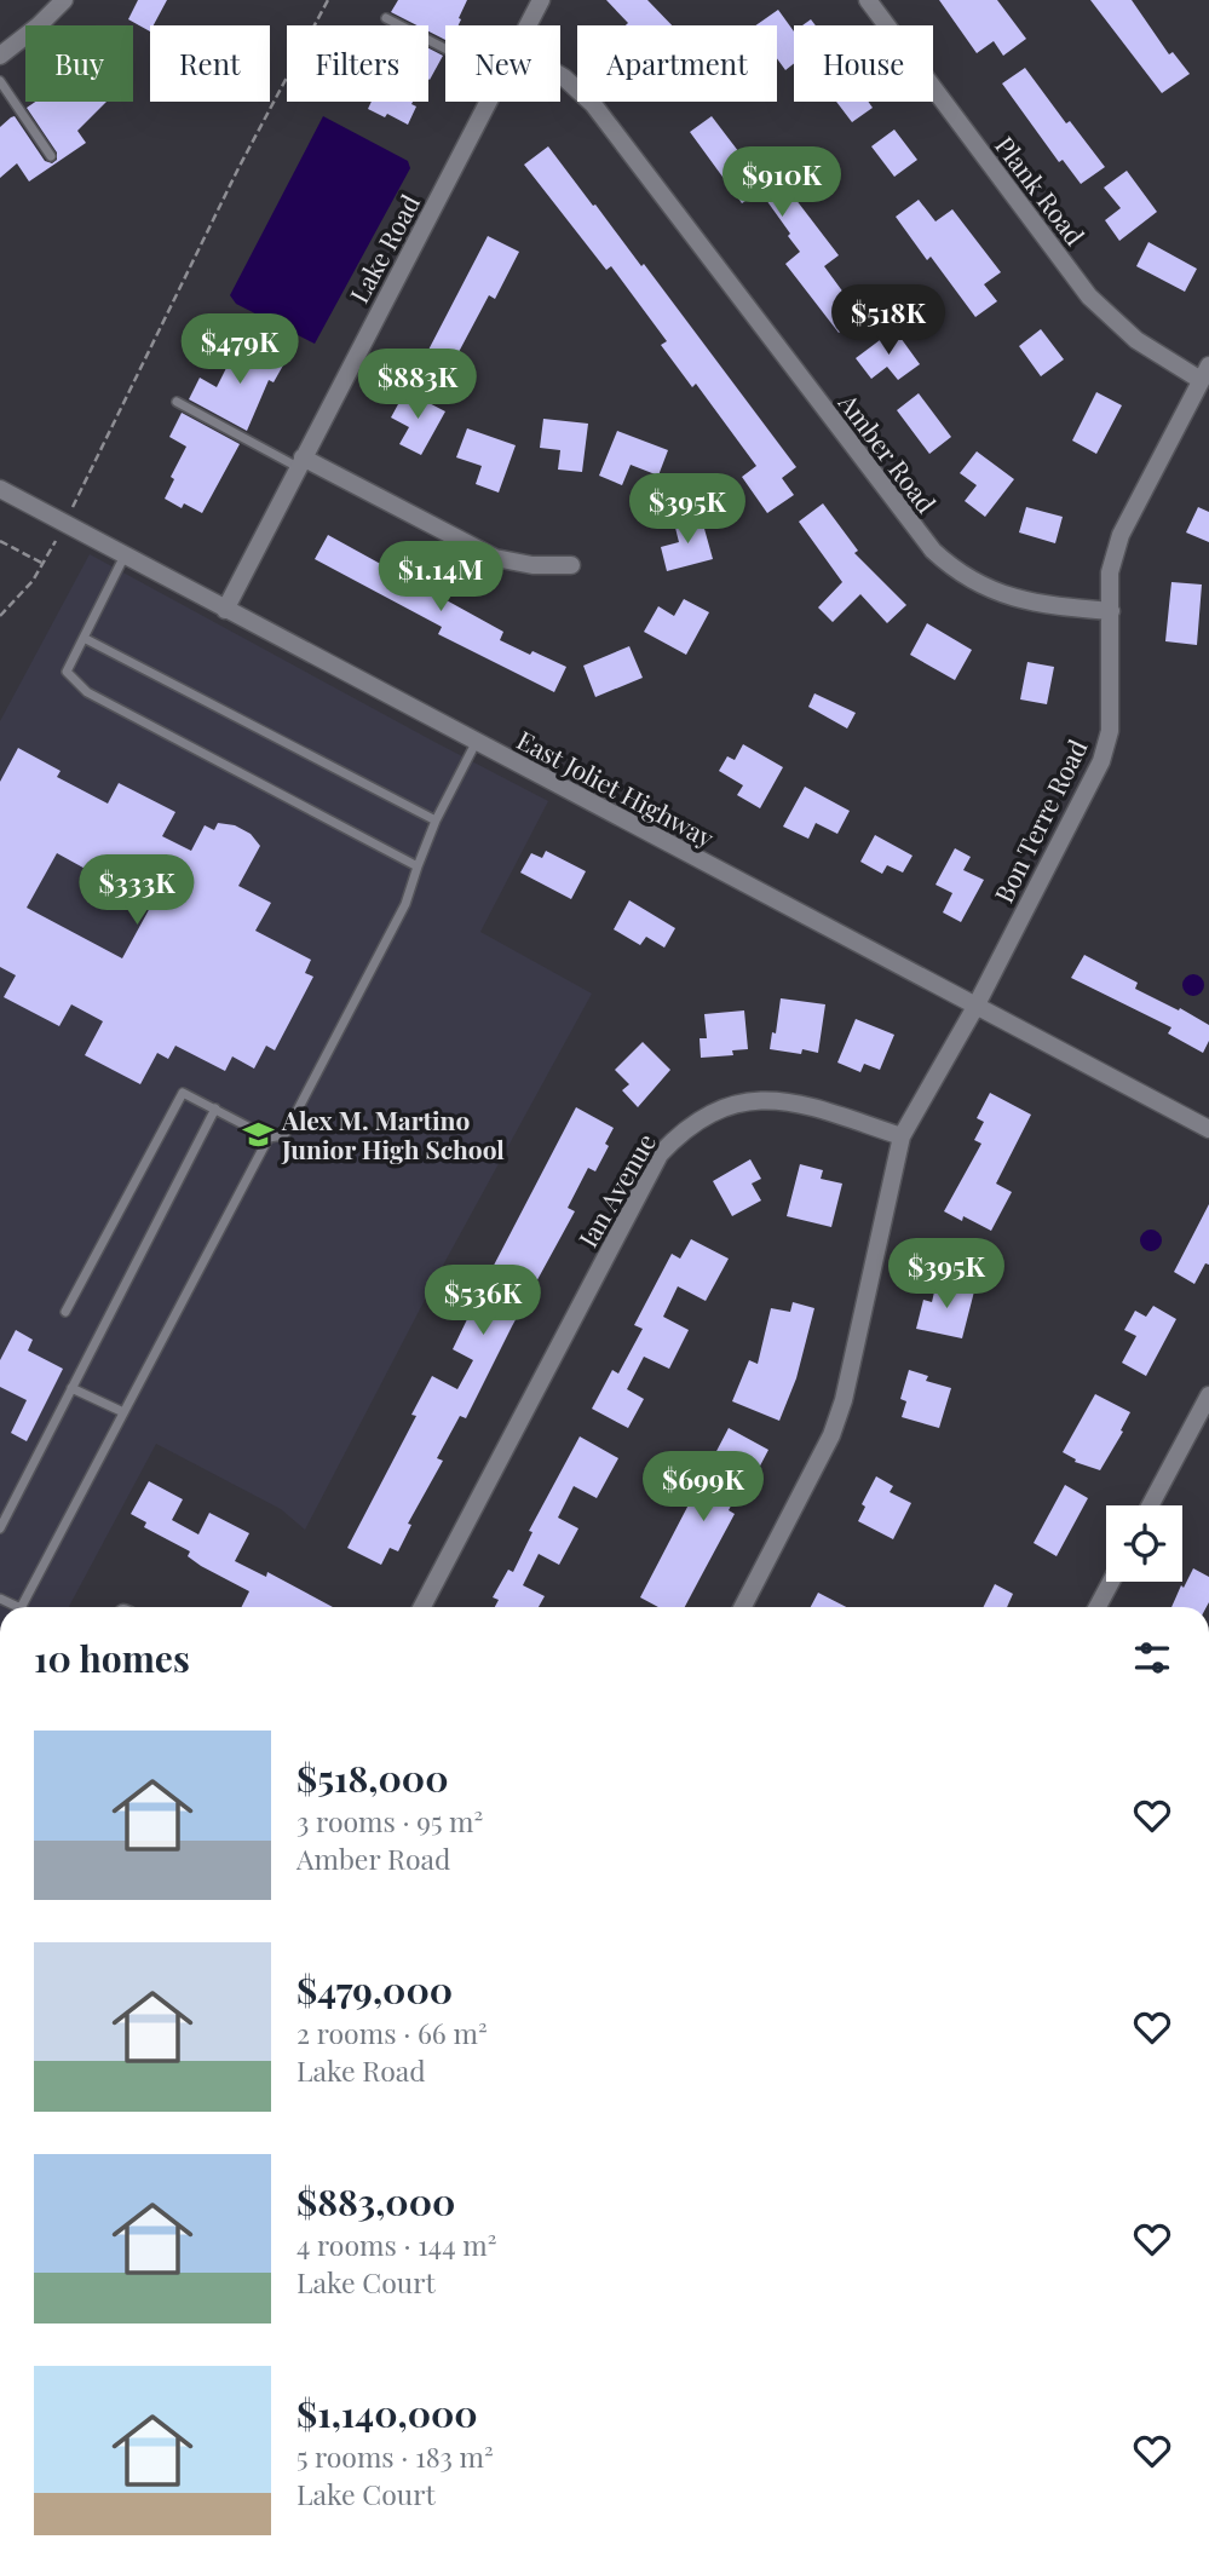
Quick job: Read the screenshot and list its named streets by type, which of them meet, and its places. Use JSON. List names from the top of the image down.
{
  "streets": {
    "street": [
      "Plank Road",
      "Lake Road",
      "Amber Road",
      "East Joliet Highway",
      "Bon Terre Road",
      "Ian Avenue"
    ]
  },
  "crossings": [
    ["Plank Road", "Bon Terre Road"],
    ["Lake Road", "East Joliet Highway"],
    ["Amber Road", "Bon Terre Road"],
    ["East Joliet Highway", "Bon Terre Road"],
    ["Bon Terre Road", "Ian Avenue"]
  ],
  "places": {
    "school or university": ["Alex M. Martino Junior High School"]
  },
  "page": {
    "chip": [
      "Buy",
      "Rent",
      "Filters",
      "New",
      "Apartment",
      "House"
    ],
    "price": [
      "$910K",
      "$518K",
      "$479K",
      "$883K",
      "$395K",
      "$1.14M",
      "$333K",
      "$395K",
      "$536K",
      "$699K"
    ],
    "heading": "10 homes",
    "list": [
      {
        "name": "$518,000",
        "note": "3 rooms · 95 m² · Amber Road"
      },
      {
        "name": "$479,000",
        "note": "2 rooms · 66 m² · Lake Road"
      },
      {
        "name": "$883,000",
        "note": "4 rooms · 144 m² · Lake Court"
      },
      {
        "name": "$1,140,000",
        "note": "5 rooms · 183 m² · Lake Court"
      }
    ]
  }
}
